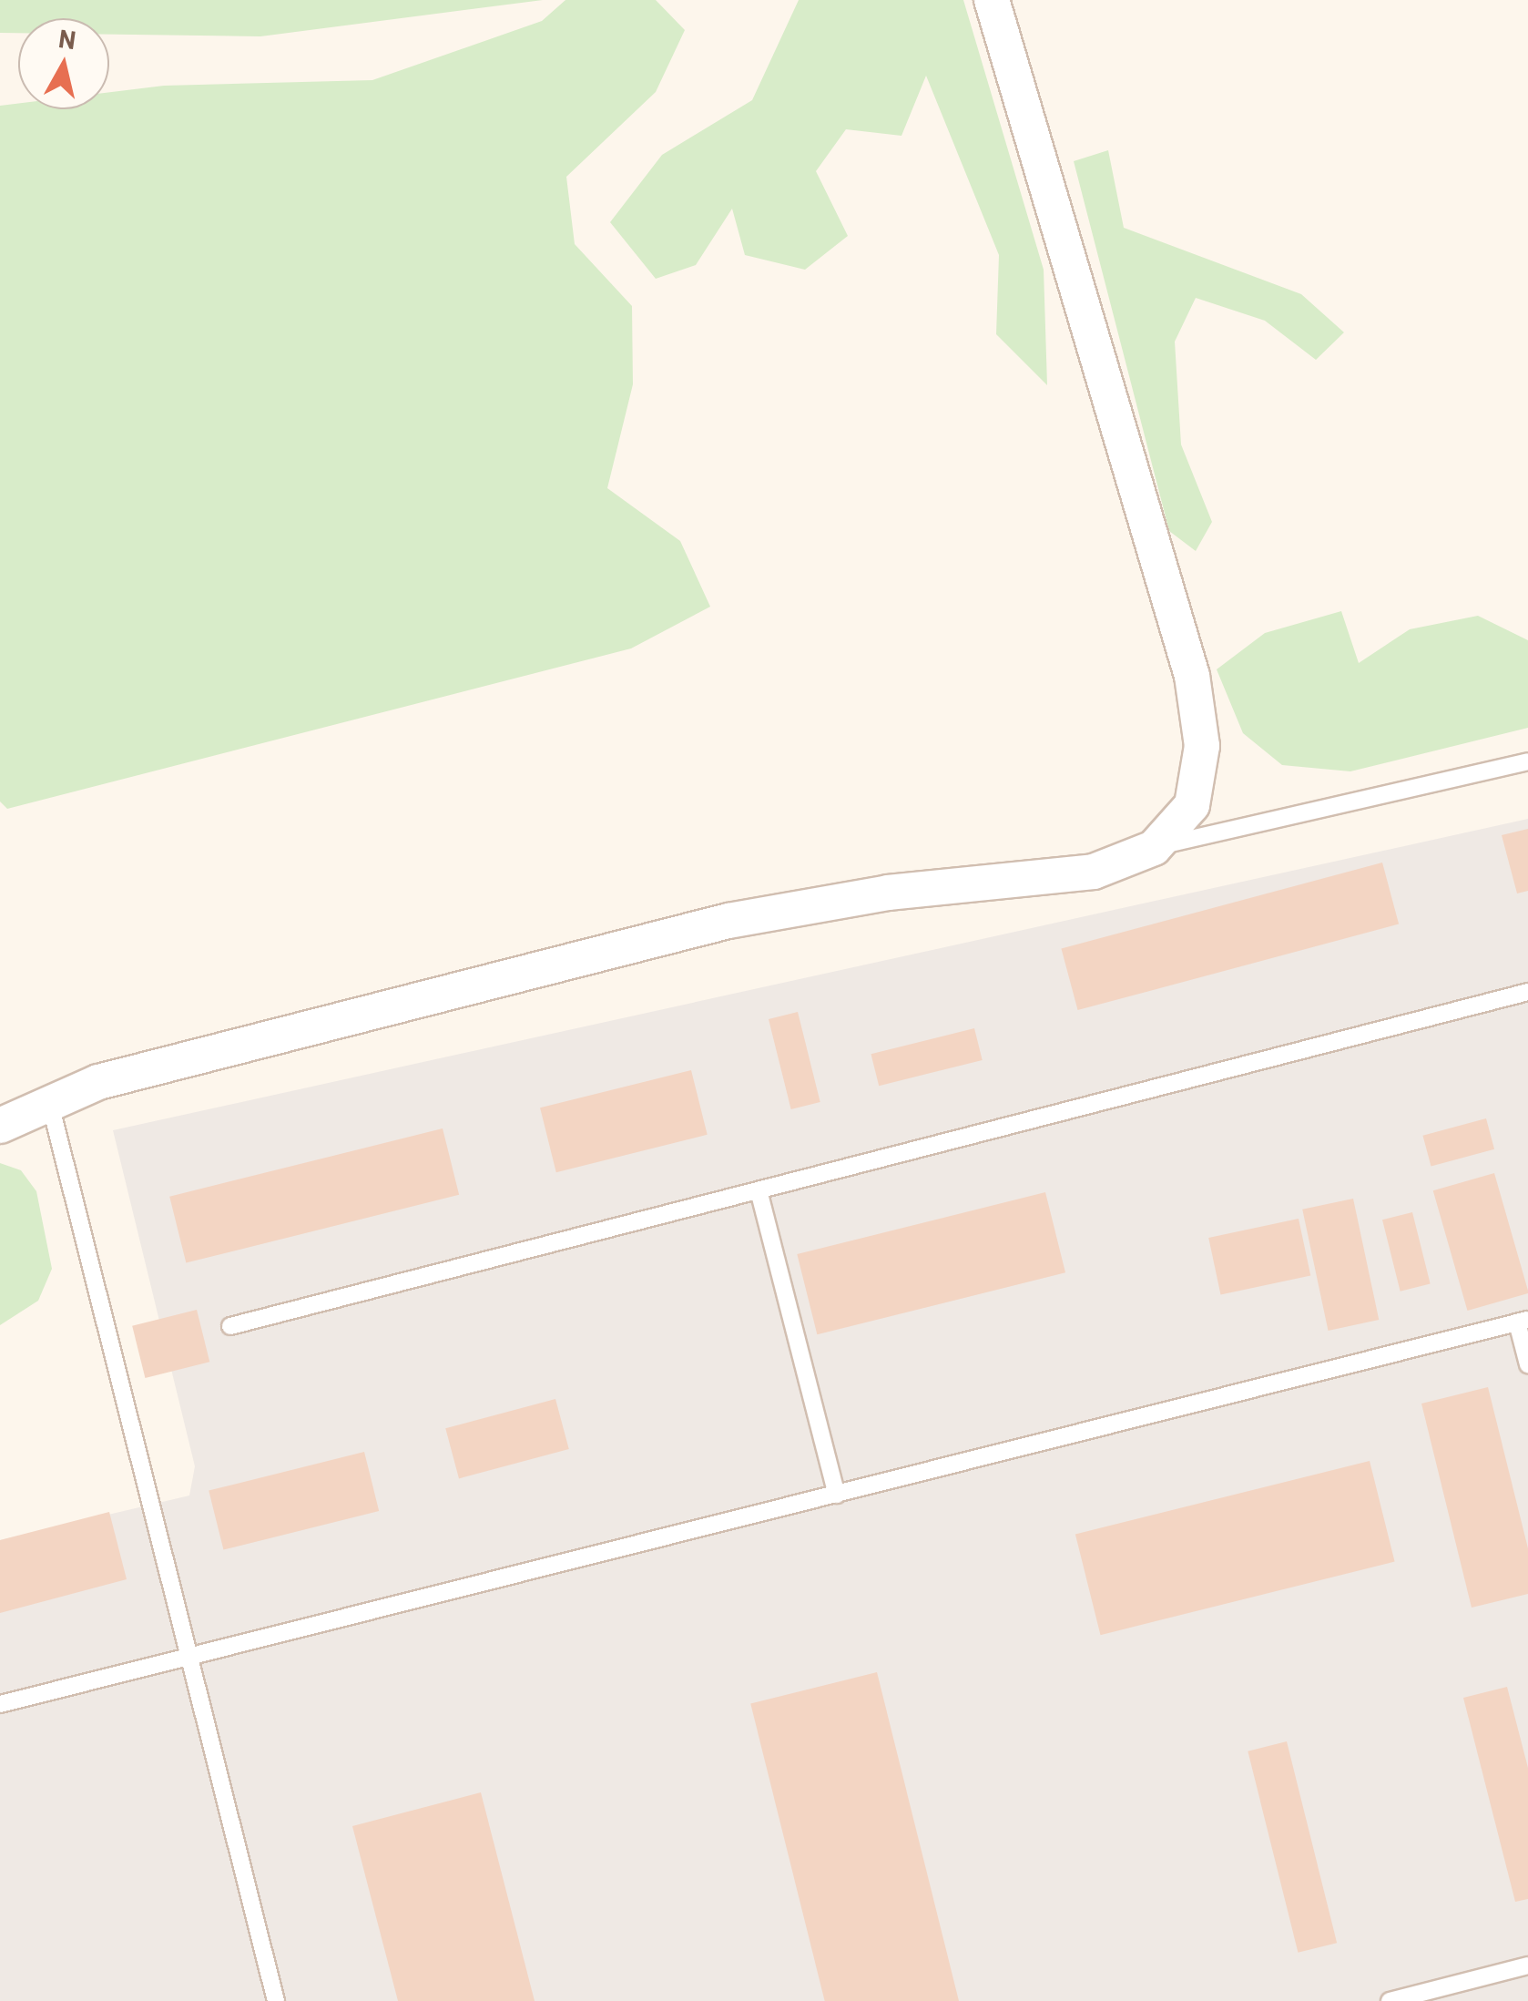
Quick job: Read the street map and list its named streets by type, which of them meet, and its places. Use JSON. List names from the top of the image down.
{
  "north": "top"
}
